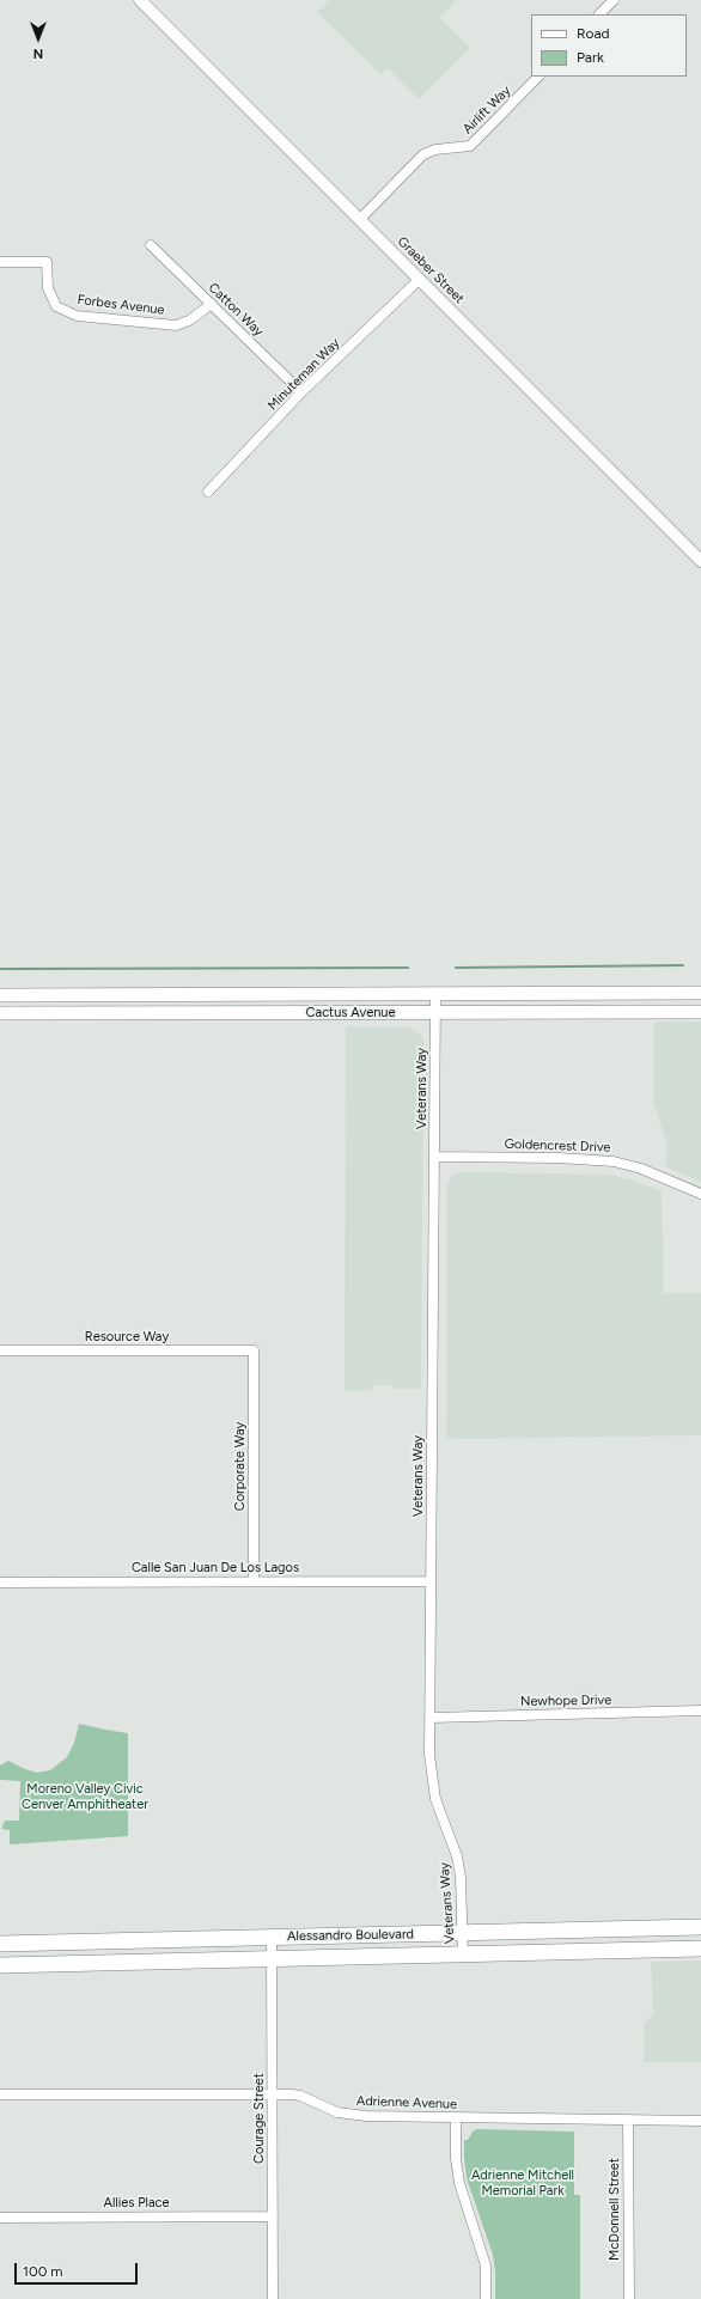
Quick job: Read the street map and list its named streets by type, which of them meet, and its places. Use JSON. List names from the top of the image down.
{
  "streets": {
    "main road": ["Cactus Avenue", "Alessandro Boulevard"],
    "street": [
      "Airlift Way",
      "Graeber Street",
      "Forbes Avenue",
      "Catton Way",
      "Minuteman Way",
      "Veterans Way",
      "Goldencrest Drive",
      "Resource Way",
      "Corporate Way",
      "Calle San Juan De Los Lagos",
      "Newhope Drive",
      "Adrienne Avenue",
      "Courage Street",
      "Allies Place",
      "McDonnell Street"
    ]
  },
  "crossings": [
    ["Airlift Way", "Graeber Street"],
    ["Graeber Street", "Minuteman Way"],
    ["Forbes Avenue", "Catton Way"],
    ["Catton Way", "Minuteman Way"],
    ["Cactus Avenue", "Veterans Way"],
    ["Veterans Way", "Goldencrest Drive"],
    ["Veterans Way", "Calle San Juan De Los Lagos"],
    ["Veterans Way", "Newhope Drive"],
    ["Veterans Way", "Alessandro Boulevard"],
    ["Resource Way", "Corporate Way"],
    ["Corporate Way", "Calle San Juan De Los Lagos"],
    ["Alessandro Boulevard", "Courage Street"],
    ["Adrienne Avenue", "Courage Street"],
    ["Adrienne Avenue", "McDonnell Street"],
    ["Courage Street", "Allies Place"]
  ],
  "parks": ["Moreno Valley Civic Cenver Amphitheater", "Adrienne Mitchell Memorial Park"],
  "legend": ["Road", "Park"],
  "scale_bar": "100 m",
  "north": "bottom"
}
